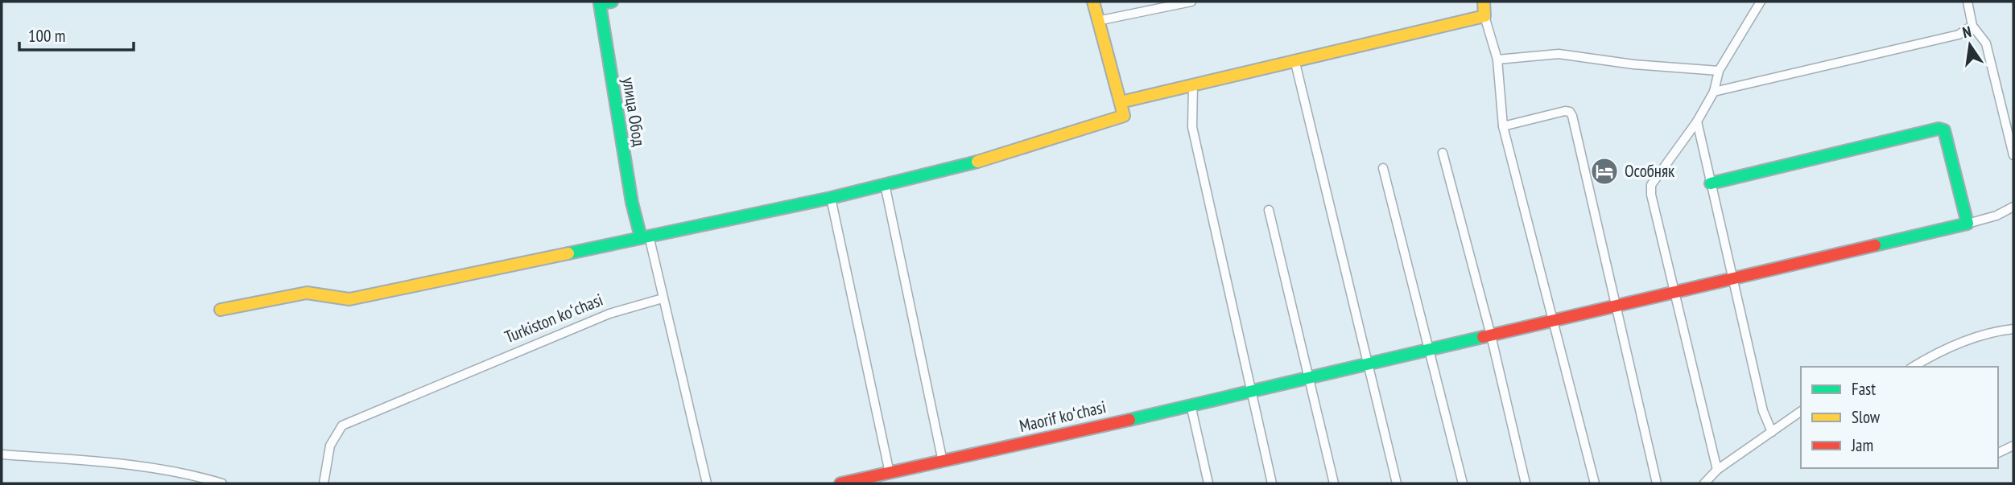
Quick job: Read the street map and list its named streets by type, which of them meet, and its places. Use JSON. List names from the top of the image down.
{
  "streets": {
    "street": ["улица Обод", "Turkiston koʻchasi", "Maorif koʻchasi"]
  },
  "places": {
    "hotel": ["Особняк"]
  },
  "legend": ["Fast", "Slow", "Jam"],
  "scale_bar": "100 m",
  "north": "top"
}
